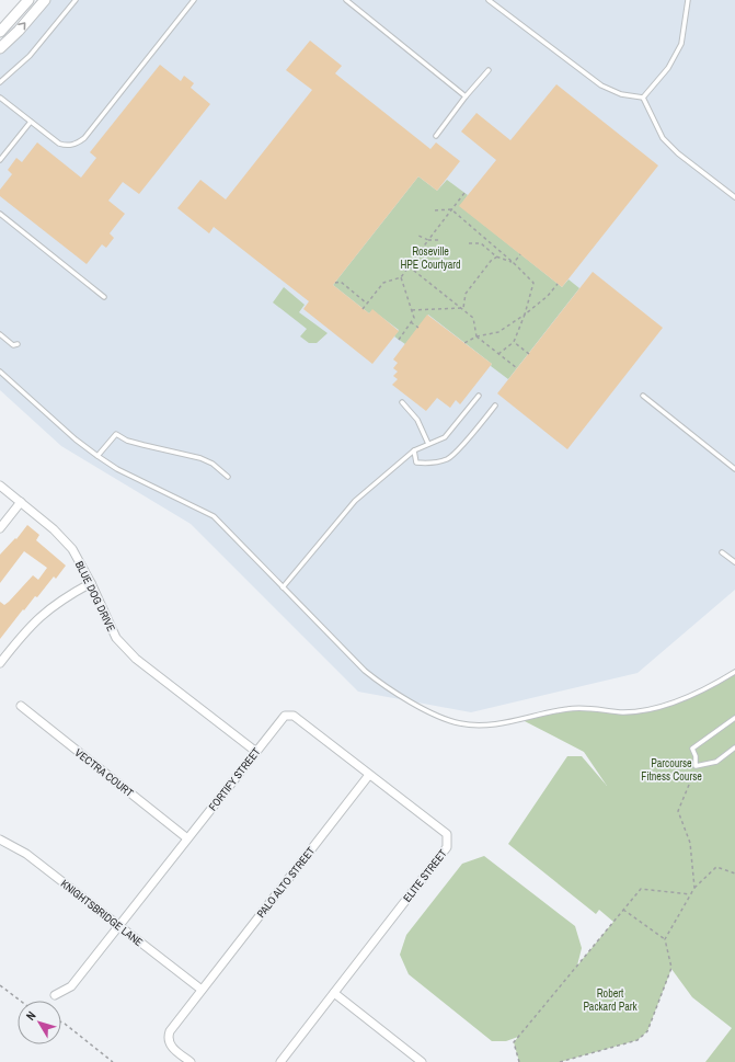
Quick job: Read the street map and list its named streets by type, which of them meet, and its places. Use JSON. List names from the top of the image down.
{
  "streets": {
    "street": [
      "BLUE DOG DRIVE",
      "VECTRA COURT",
      "FORTIFY STREET",
      "ELITE STREET",
      "PALO ALTO STREET",
      "KNIGHTSBRIDGE LANE"
    ]
  },
  "crossings": [
    ["BLUE DOG DRIVE", "FORTIFY STREET"],
    ["VECTRA COURT", "FORTIFY STREET"],
    ["FORTIFY STREET", "ELITE STREET"],
    ["FORTIFY STREET", "PALO ALTO STREET"],
    ["FORTIFY STREET", "KNIGHTSBRIDGE LANE"],
    ["ELITE STREET", "PALO ALTO STREET"],
    ["PALO ALTO STREET", "KNIGHTSBRIDGE LANE"]
  ],
  "parks": ["Roseville HPE Courtyard", "Parcourse Fitness Course", "Robert Packard Park"],
  "north": "top left"
}
